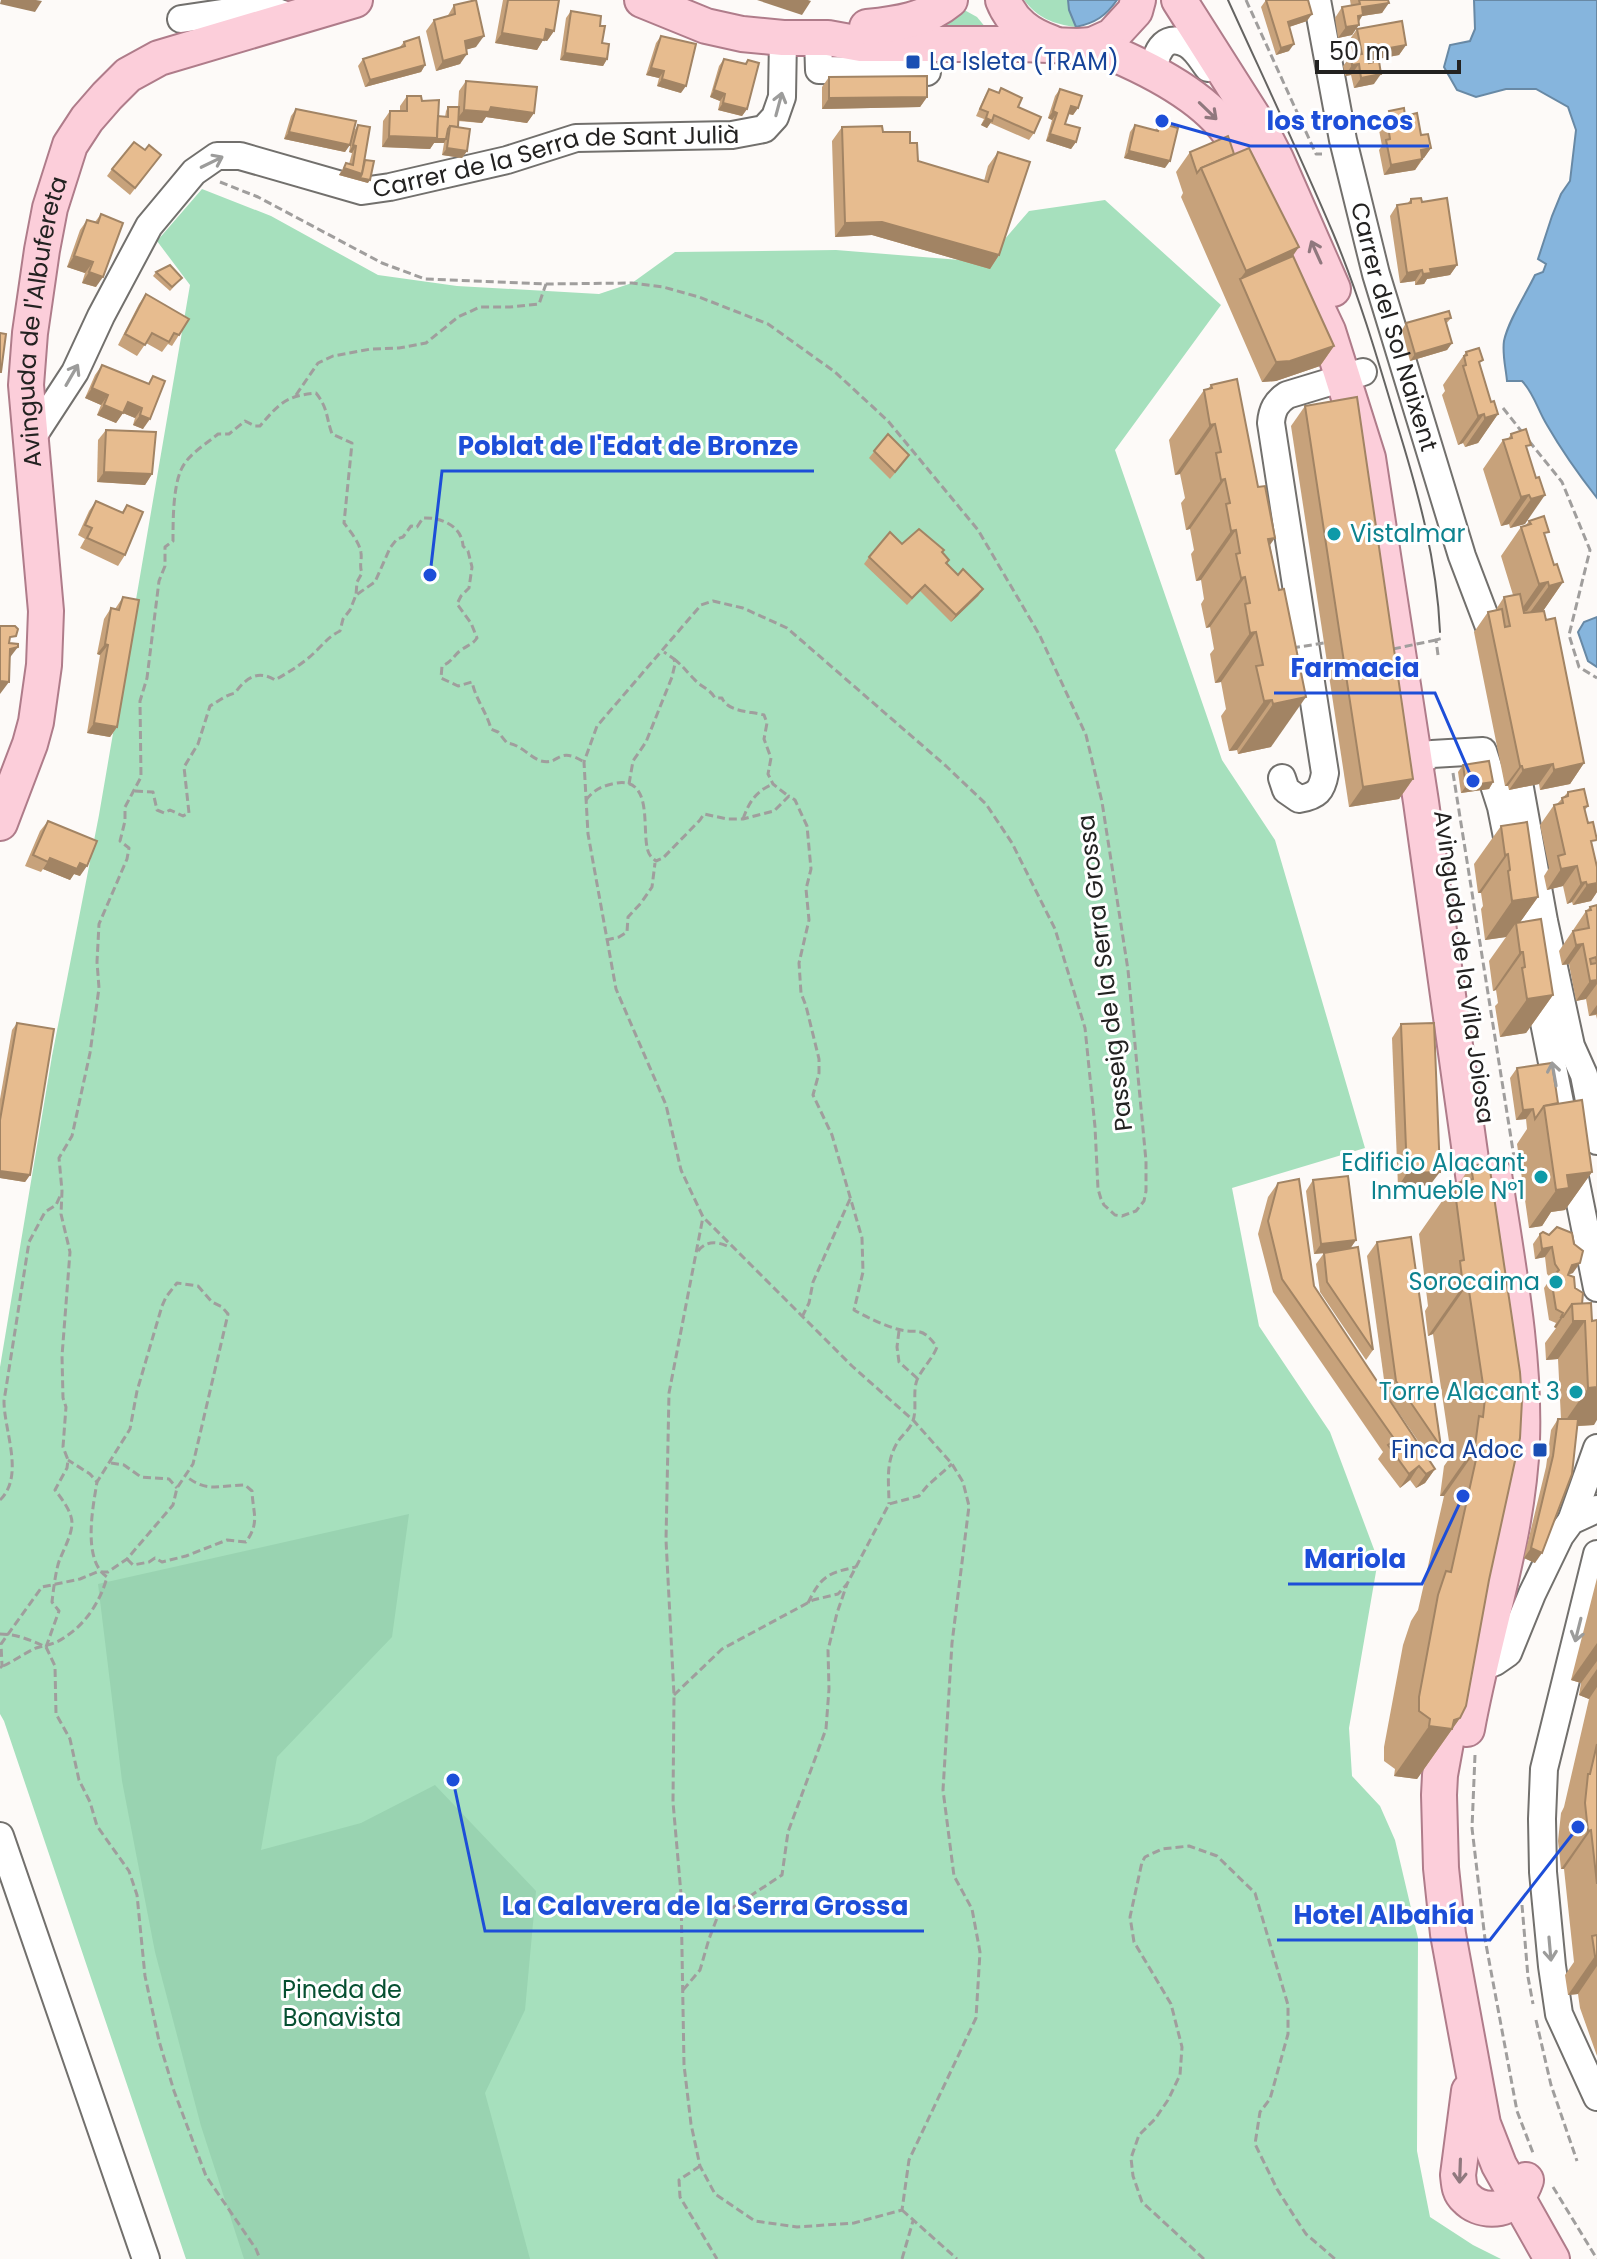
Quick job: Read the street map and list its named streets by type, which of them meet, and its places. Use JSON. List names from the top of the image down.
{
  "streets": {
    "main road": ["Avinguda de l'Albufereta", "Avinguda de la Vila Joiosa"],
    "street": ["Carrer de la Serra de Sant Julià", "Carrer del Sol Naixent"],
    "path": ["Passeig de la Serra Grossa"]
  },
  "crossings": [
    ["Carrer de la Serra de Sant Julià", "Avinguda de l'Albufereta"],
    ["Carrer de la Serra de Sant Julià", "Passeig de la Serra Grossa"]
  ],
  "one_way": ["Carrer de la Serra de Sant Julià"],
  "parks": ["Pineda de Bonavista"],
  "places": {
    "transit": ["La Isleta (TRAM)", "Finca Adoc"],
    "other": [
      "los troncos",
      "Vistalmar",
      "Poblat de l'Edat de Bronze",
      "Farmacia",
      "Edificio Alacant Inmueble N°1",
      "Sorocaima",
      "Torre Alacant 3",
      "Mariola",
      "La Calavera de la Serra Grossa",
      "Hotel Albahía"
    ]
  },
  "scale_bar": "50 m"
}
